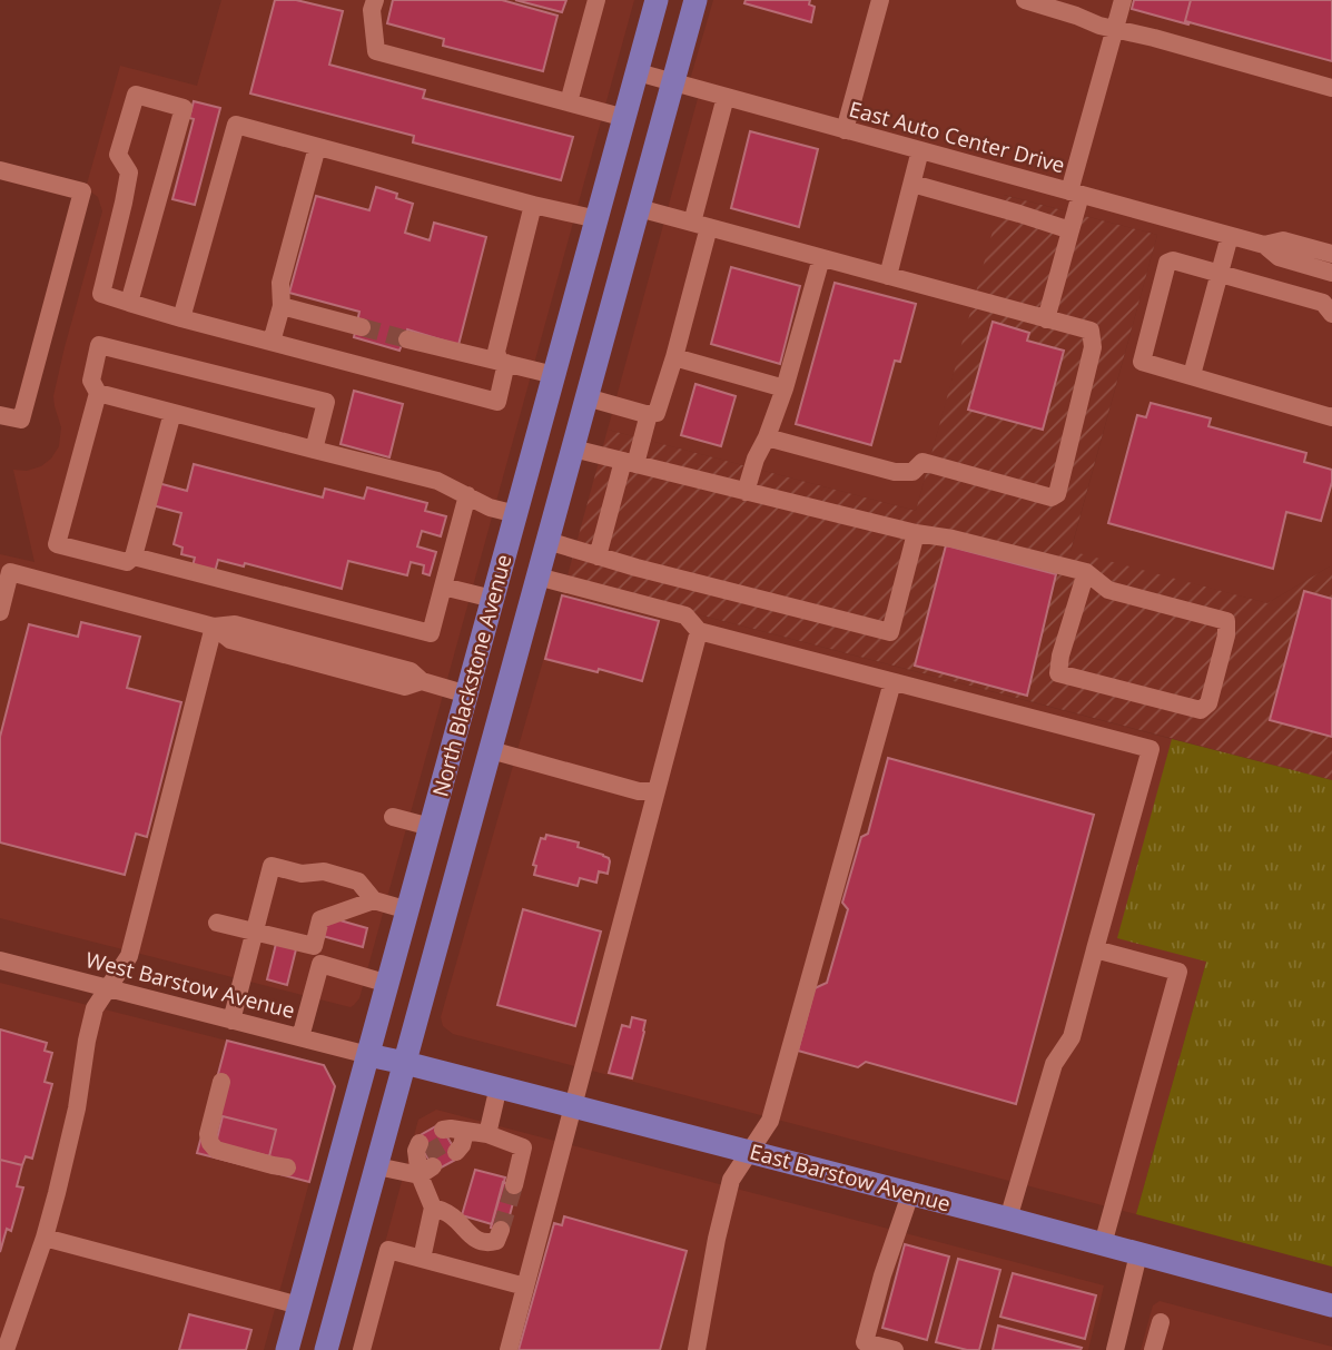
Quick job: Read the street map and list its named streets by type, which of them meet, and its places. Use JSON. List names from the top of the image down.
{
  "streets": {
    "main road": ["North Blackstone Avenue", "East Barstow Avenue"],
    "street": ["East Auto Center Drive", "West Barstow Avenue"]
  },
  "crossings": [
    ["East Auto Center Drive", "North Blackstone Avenue"],
    ["North Blackstone Avenue", "West Barstow Avenue"],
    ["North Blackstone Avenue", "East Barstow Avenue"],
    ["West Barstow Avenue", "East Barstow Avenue"]
  ]
}
